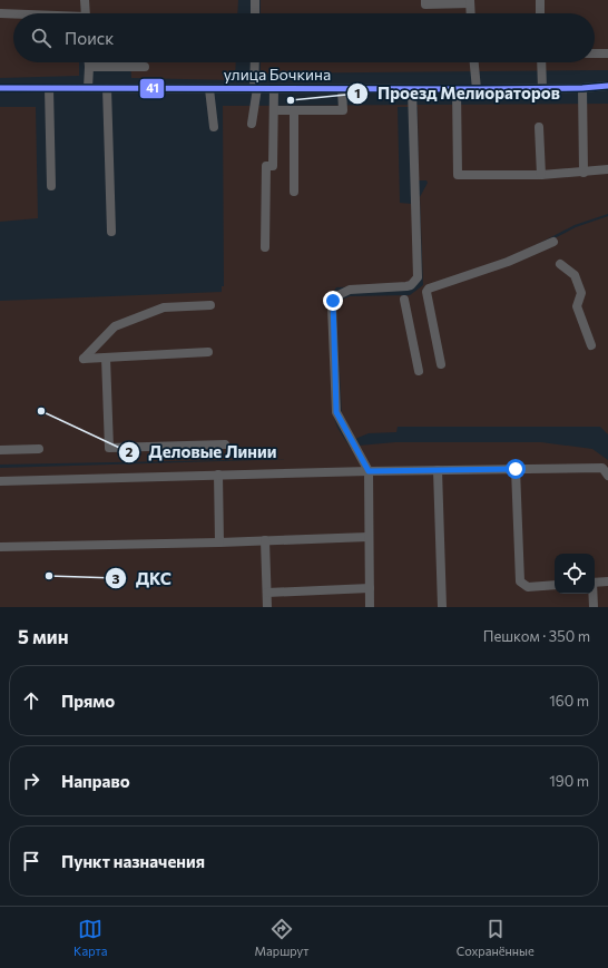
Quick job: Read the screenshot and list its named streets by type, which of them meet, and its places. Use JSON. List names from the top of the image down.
{
  "streets": {
    "street": ["улица Бочкина"]
  },
  "places": ["Проезд Мелиораторов", "Деловые Линии", "ДКС"],
  "lines": ["transit line 41"],
  "page": {
    "search": "Поиск",
    "heading": ["5 мин", "Пешком · 350 m"],
    "list": [
      ["Прямо", "160 m"],
      ["Направо", "190 m"],
      "Пункт назначения"
    ],
    "nav": ["Карта", "Маршрут", "Сохранённые"]
  }
}
